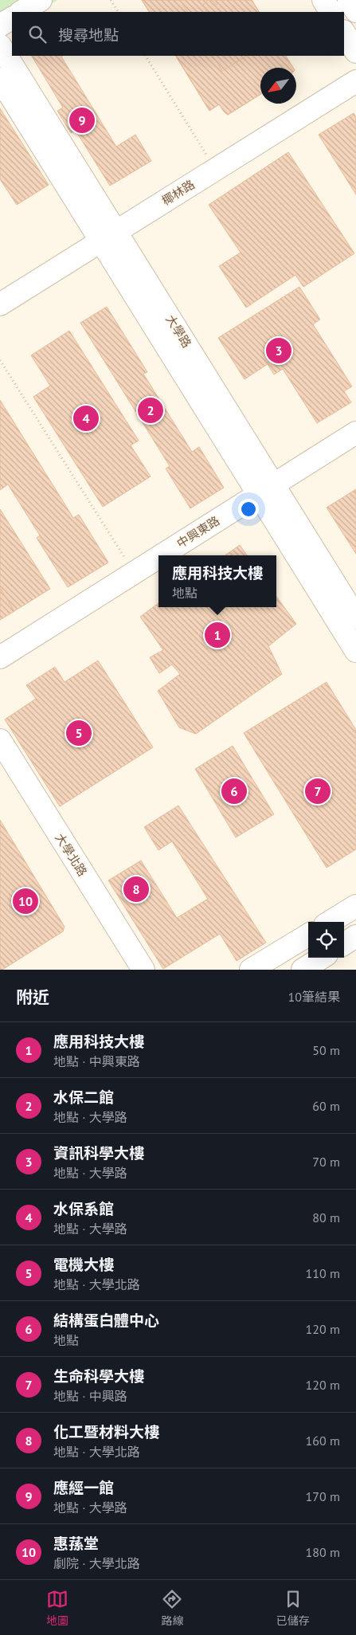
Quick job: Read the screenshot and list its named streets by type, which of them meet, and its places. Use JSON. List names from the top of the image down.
{
  "streets": {
    "street": [
      "椰林路",
      "大學路",
      "中興東路",
      "大學北路"
    ]
  },
  "crossings": [
    ["椰林路", "大學路"],
    ["大學路", "中興東路"]
  ],
  "north": "bottom left",
  "page": {
    "search": "搜尋地點",
    "pins": [
      "9",
      "3",
      "2",
      "4",
      "1",
      "5",
      "6",
      "7",
      "8",
      "10"
    ],
    "popup": ["應用科技大樓", "地點"],
    "heading": ["附近", "10筆結果"],
    "list": [
      {
        "mark": "1",
        "name": "應用科技大樓",
        "note": "地點 · 中興東路",
        "value": "50 m"
      },
      {
        "mark": "2",
        "name": "水保二館",
        "note": "地點 · 大學路",
        "value": "60 m"
      },
      {
        "mark": "3",
        "name": "資訊科學大樓",
        "note": "地點 · 大學路",
        "value": "70 m"
      },
      {
        "mark": "4",
        "name": "水保系館",
        "note": "地點 · 大學路",
        "value": "80 m"
      },
      {
        "mark": "5",
        "name": "電機大樓",
        "note": "地點 · 大學北路",
        "value": "110 m"
      },
      {
        "mark": "6",
        "name": "結構蛋白體中心",
        "note": "地點",
        "value": "120 m"
      },
      {
        "mark": "7",
        "name": "生命科學大樓",
        "note": "地點 · 中興路",
        "value": "120 m"
      },
      {
        "mark": "8",
        "name": "化工暨材料大樓",
        "note": "地點 · 大學北路",
        "value": "160 m"
      },
      {
        "mark": "9",
        "name": "應經一館",
        "note": "地點 · 大學路",
        "value": "170 m"
      },
      {
        "mark": "10",
        "name": "惠蓀堂",
        "note": "劇院 · 大學北路",
        "value": "180 m"
      }
    ],
    "nav": ["地圖", "路線", "已儲存"]
  }
}
